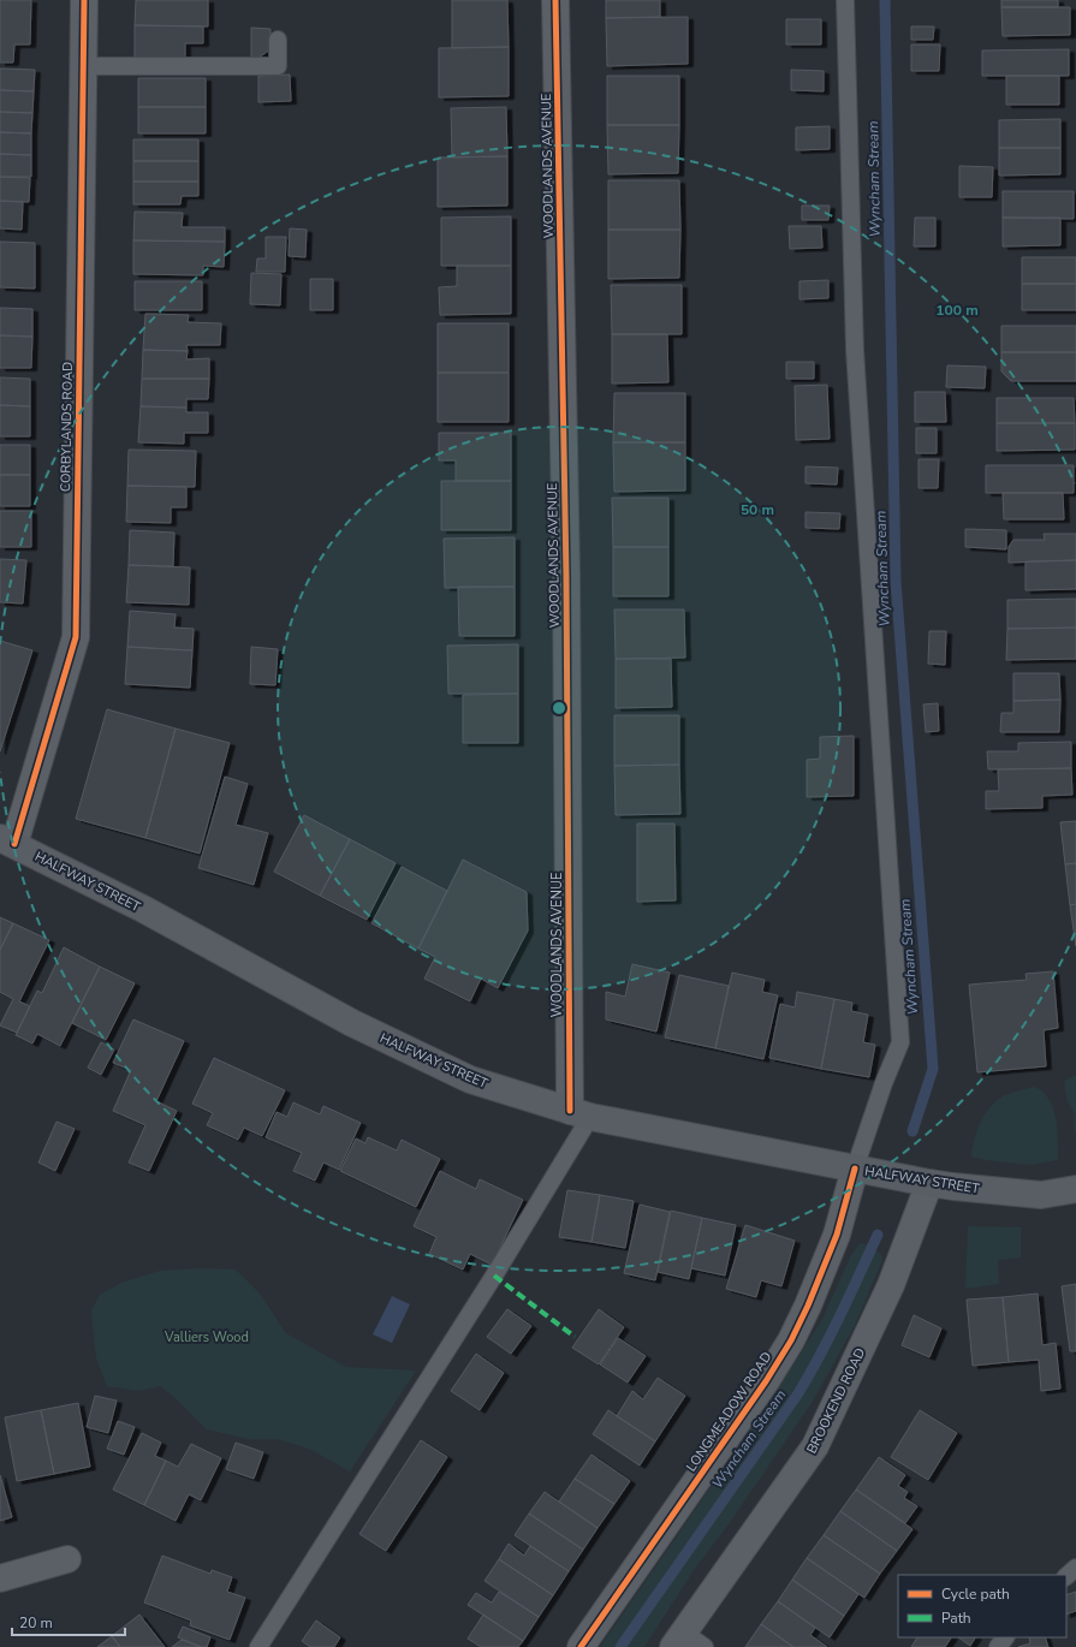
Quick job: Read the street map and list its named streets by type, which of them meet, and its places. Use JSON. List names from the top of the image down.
{
  "streets": {
    "main road": ["HALFWAY STREET"],
    "street": [
      "WOODLANDS AVENUE",
      "CORBYLANDS ROAD",
      "BROOKEND ROAD",
      "LONGMEADOW ROAD"
    ]
  },
  "crossings": [
    ["WOODLANDS AVENUE", "HALFWAY STREET"],
    ["CORBYLANDS ROAD", "HALFWAY STREET"],
    ["HALFWAY STREET", "BROOKEND ROAD"],
    ["HALFWAY STREET", "LONGMEADOW ROAD"]
  ],
  "water": ["Wyncham Stream"],
  "parks": ["Valliers Wood"],
  "legend": ["Cycle path", "Path"],
  "scale_bar": "20 m",
  "rings": ["100 m", "50 m"]
}
